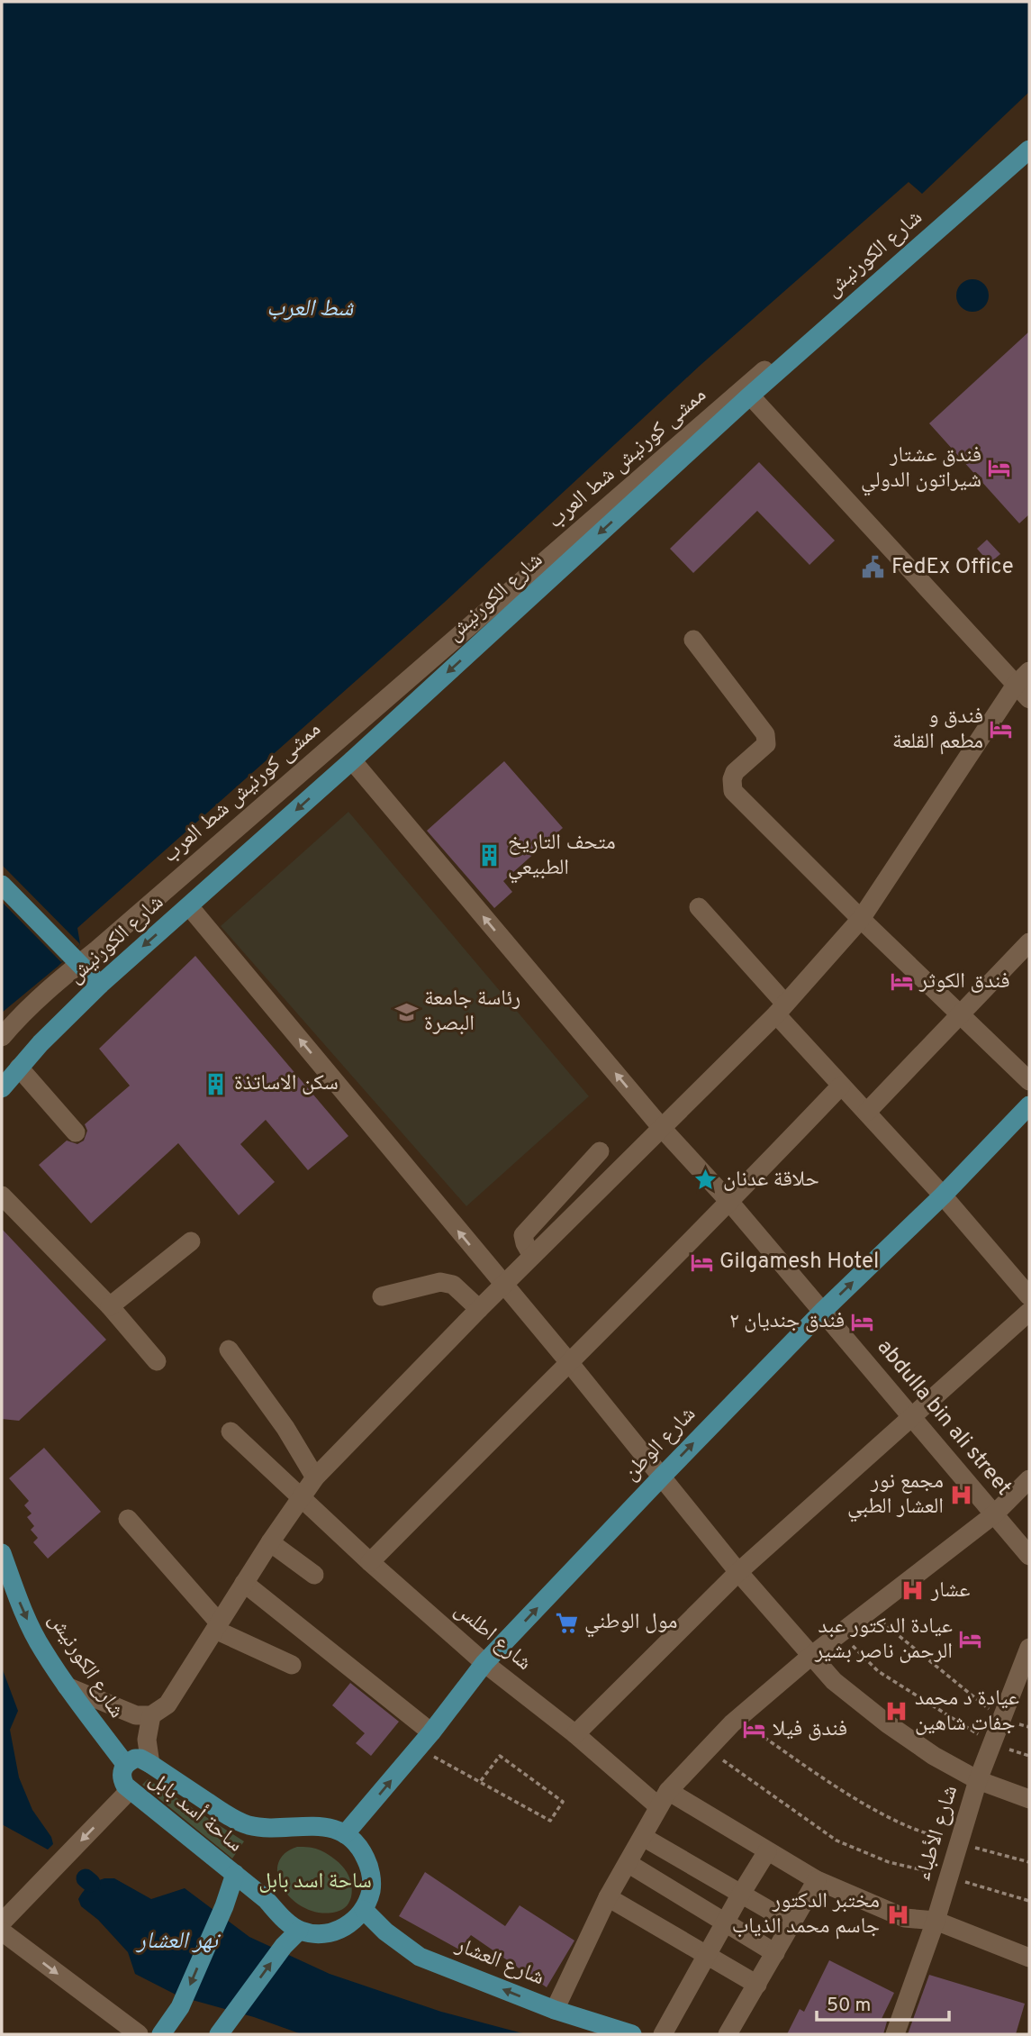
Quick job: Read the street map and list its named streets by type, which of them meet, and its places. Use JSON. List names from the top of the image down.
{
  "streets": {
    "main road": [
      "شارع الكورنيش",
      "شارع الوطن",
      "ساحة أسد بابل",
      "شارع العشار"
    ],
    "street": [
      "ممشى كورنيش شط العرب",
      "abdulla bin ali street",
      "شارع اطلس",
      "شارع الأطباء"
    ]
  },
  "crossings": [
    ["شارع الكورنيش", "abdulla bin ali street"],
    ["شارع الكورنيش", "ساحة أسد بابل"],
    ["abdulla bin ali street", "شارع الوطن"],
    ["شارع الوطن", "شارع اطلس"],
    ["شارع الوطن", "ساحة أسد بابل"],
    ["شارع اطلس", "شارع الأطباء"]
  ],
  "one_way": [
    "شارع الكورنيش",
    "abdulla bin ali street",
    "شارع الوطن",
    "شارع العشار"
  ],
  "water": ["شط العرب", "نهر العشار"],
  "parks": ["ساحة اسد بابل"],
  "places": {
    "hotel": [
      "فندق عشتار شيراتون الدولي",
      "فندق و مطعم القلعة",
      "فندق الكوثر",
      "Gilgamesh Hotel",
      "فندق جنديان ٢",
      "عيادة الدكتور عبد الرحمن ناصر بشير",
      "فندق فيلا"
    ],
    "public building": ["FedEx Office"],
    "building": ["متحف التاريخ الطبيعي", "سكن الاساتذة"],
    "school or university": ["رئاسة جامعة البصرة"],
    "place": ["حلاقة عدنان"],
    "hospital": [
      "مجمع نور العشار الطبي",
      "عشار",
      "عيادة د محمد جفات شاهين",
      "مختبر الدكتور جاسم محمد الذياب"
    ],
    "supermarket": ["مول الوطني"]
  },
  "scale_bar": "50 m"
}
